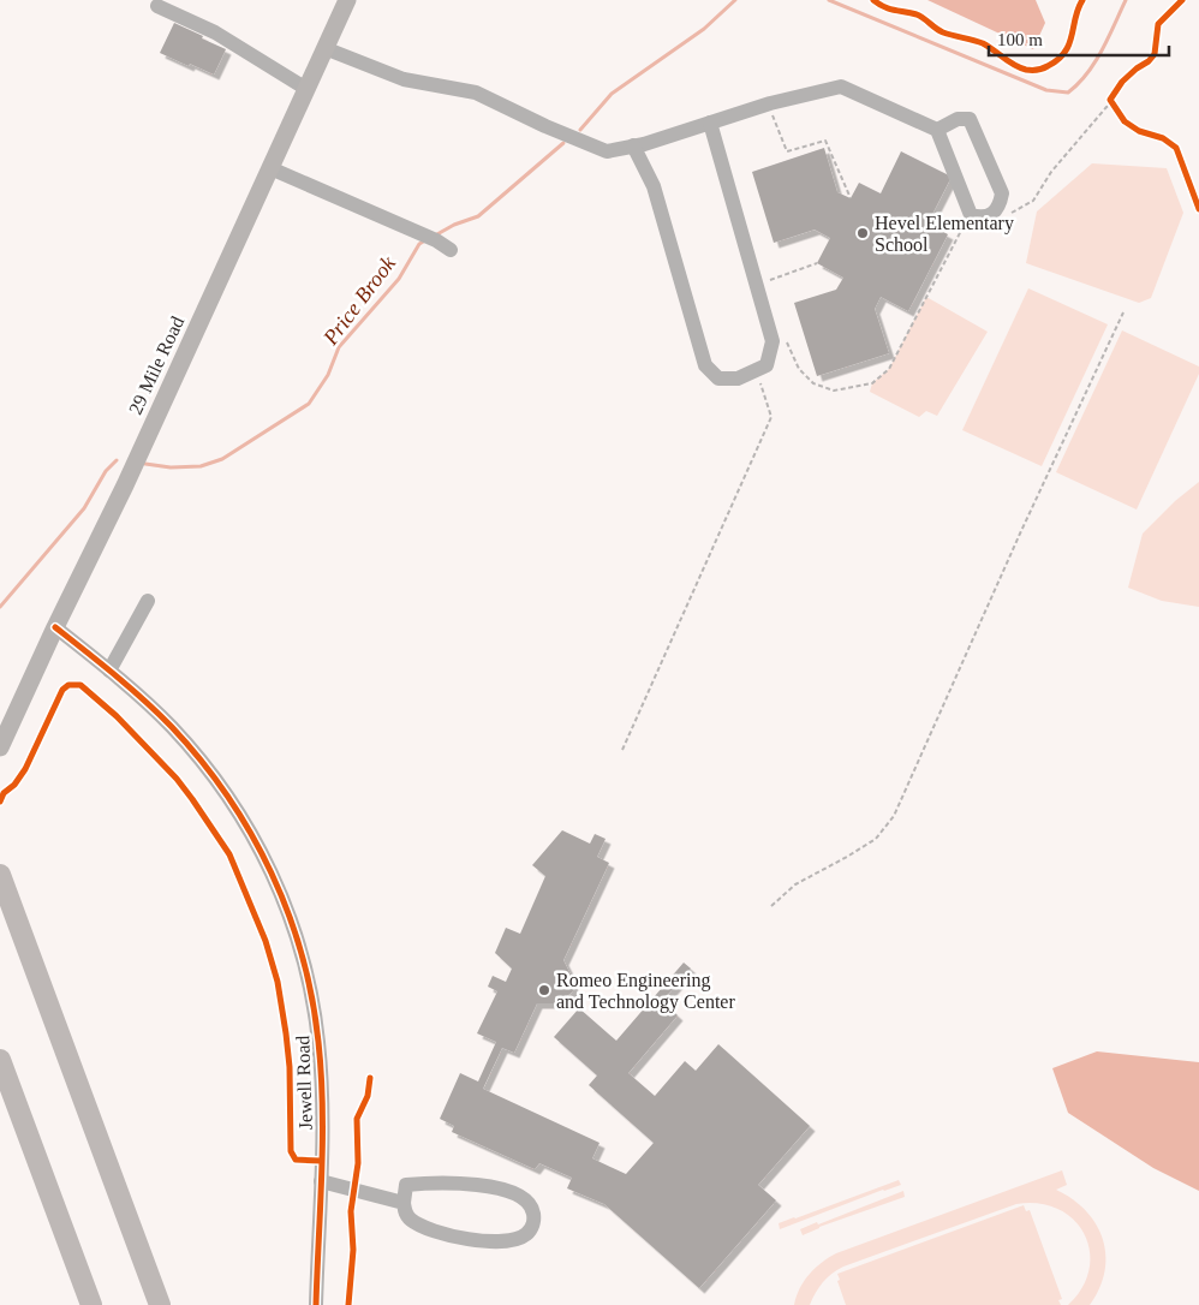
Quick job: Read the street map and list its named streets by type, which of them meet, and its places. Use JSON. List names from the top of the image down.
{
  "streets": {
    "main road": ["29 Mile Road"],
    "street": ["Jewell Road"]
  },
  "crossings": [
    ["29 Mile Road", "Jewell Road"]
  ],
  "water": ["Price Brook"],
  "places": ["Hevel Elementary School", "Romeo Engineering and Technology Center"],
  "scale_bar": "100 m"
}
